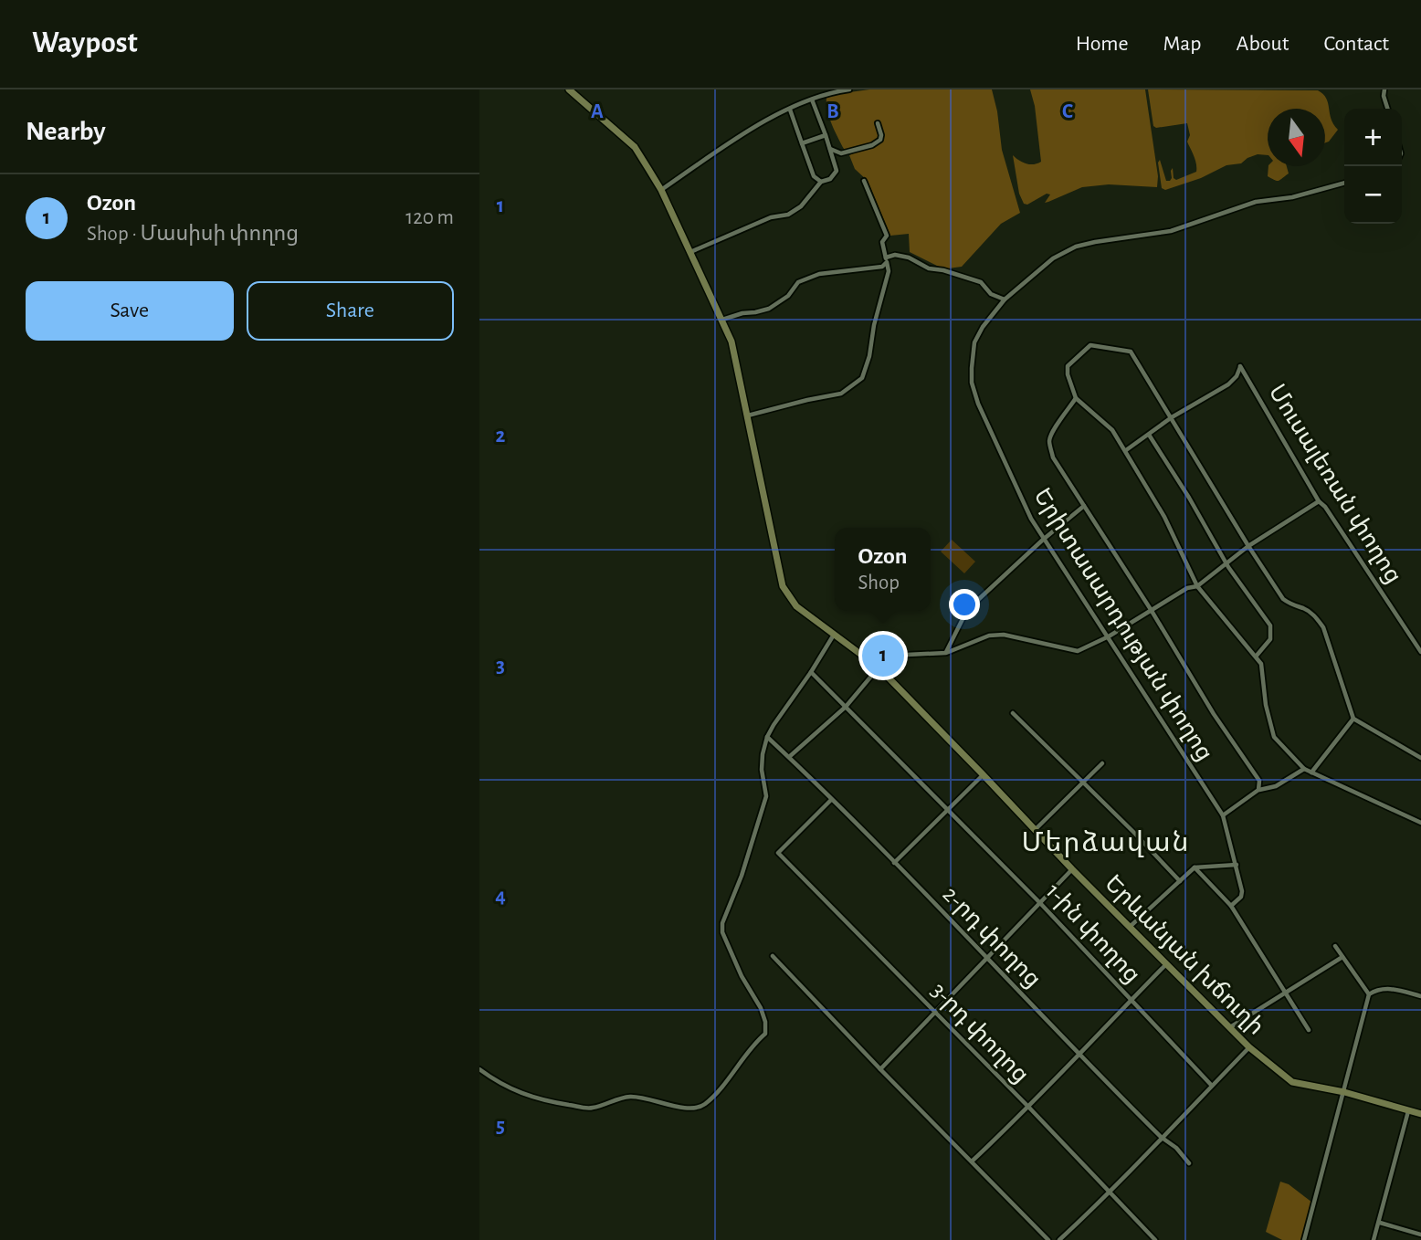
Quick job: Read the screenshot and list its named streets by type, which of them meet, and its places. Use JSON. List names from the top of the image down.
{
  "streets": {
    "main road": ["Երևանյան խճուղի"],
    "street": [
      "Մուսալեռան փողոց",
      "Երիտասարդության փողոց",
      "1-ին փողոց",
      "2-րդ փողոց",
      "3-րդ փողոց"
    ]
  },
  "crossings": [
    ["2-րդ փողոց", "3-րդ փողոց"]
  ],
  "districts": ["Մերձավան"],
  "north": "bottom",
  "page": {
    "header": "Waypost",
    "nav": [
      "Home",
      "Map",
      "About",
      "Contact"
    ],
    "heading": "Nearby",
    "map_buttons": ["+", "−"],
    "list": [
      {
        "mark": "1",
        "name": "Ozon",
        "note": "Shop · Մասիսի փողոց",
        "value": "120 m"
      }
    ],
    "buttons": ["Save", "Share"],
    "popup": ["Ozon", "Shop"],
    "pins": "1"
  },
  "grid": {
    "columns": ["A", "B", "C"],
    "rows": [
      "1",
      "2",
      "3",
      "4",
      "5"
    ]
  }
}
